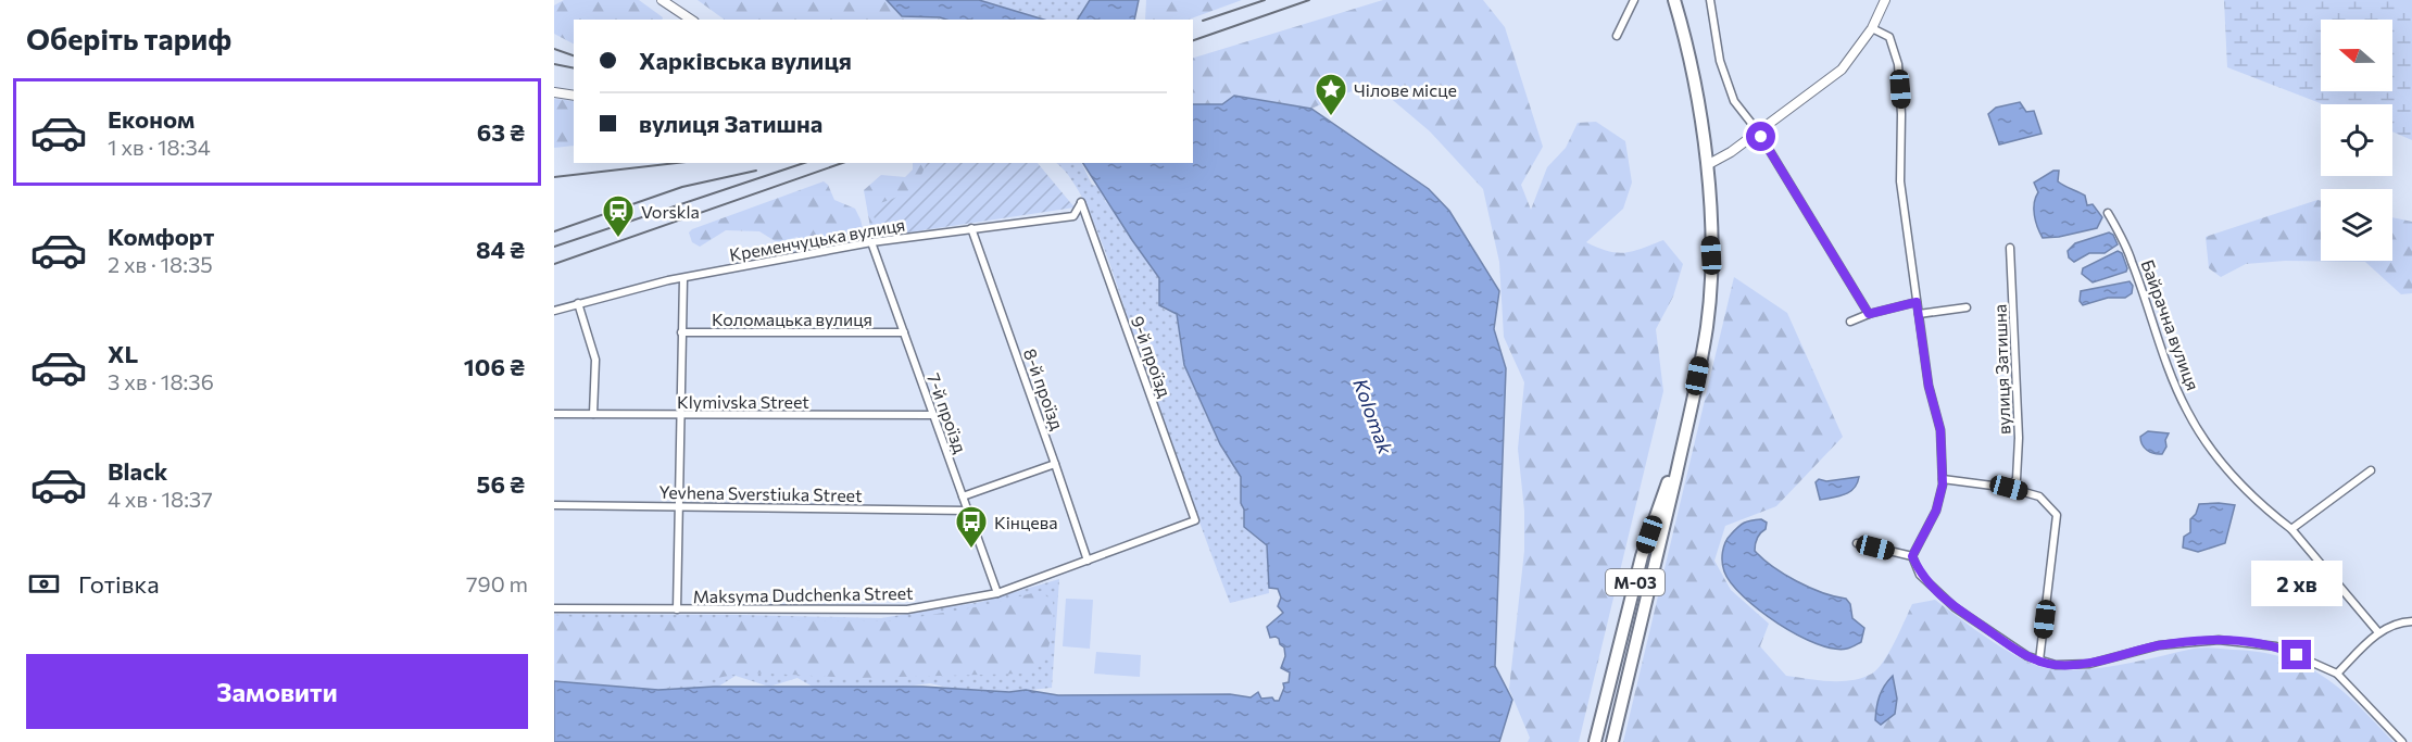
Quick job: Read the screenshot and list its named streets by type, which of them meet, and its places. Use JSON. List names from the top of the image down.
{
  "streets": {
    "highway": ["М-03"],
    "street": [
      "Кременчуцька вулиця",
      "Коломацька вулиця",
      "Байрачна вулиця",
      "9-й проїзд",
      "вулиця Затишна",
      "8-й проїзд",
      "Klymivska Street",
      "7-й проїзд",
      "Yevhena Sverstiuka Street",
      "Maksyma Dudchenka Street"
    ]
  },
  "crossings": [
    ["Кременчуцька вулиця", "9-й проїзд"],
    ["Кременчуцька вулиця", "8-й проїзд"],
    ["Кременчуцька вулиця", "7-й проїзд"],
    ["Коломацька вулиця", "7-й проїзд"],
    ["9-й проїзд", "Maksyma Dudchenka Street"],
    ["8-й проїзд", "Maksyma Dudchenka Street"],
    ["Klymivska Street", "7-й проїзд"],
    ["7-й проїзд", "Yevhena Sverstiuka Street"],
    ["7-й проїзд", "Maksyma Dudchenka Street"]
  ],
  "water": ["Kolomak"],
  "places": {
    "place": ["Чілове місце"],
    "station": ["Vorskla"],
    "bus stop": ["Кінцева"]
  },
  "north": "left",
  "page": {
    "heading": "Оберіть тариф",
    "banner": ["Харківська вулиця", "вулиця Затишна"],
    "list": [
      {
        "name": "Економ",
        "note": "1 хв · 18:34",
        "value": "63 ₴"
      },
      {
        "name": "Комфорт",
        "note": "2 хв · 18:35",
        "value": "84 ₴"
      },
      {
        "name": "XL",
        "note": "3 хв · 18:36",
        "value": "106 ₴"
      },
      {
        "name": "Black",
        "note": "4 хв · 18:37",
        "value": "56 ₴"
      }
    ],
    "pay": ["Готівка", "790 m"],
    "bubble": "2 хв",
    "buttons": "Замовити"
  }
}
